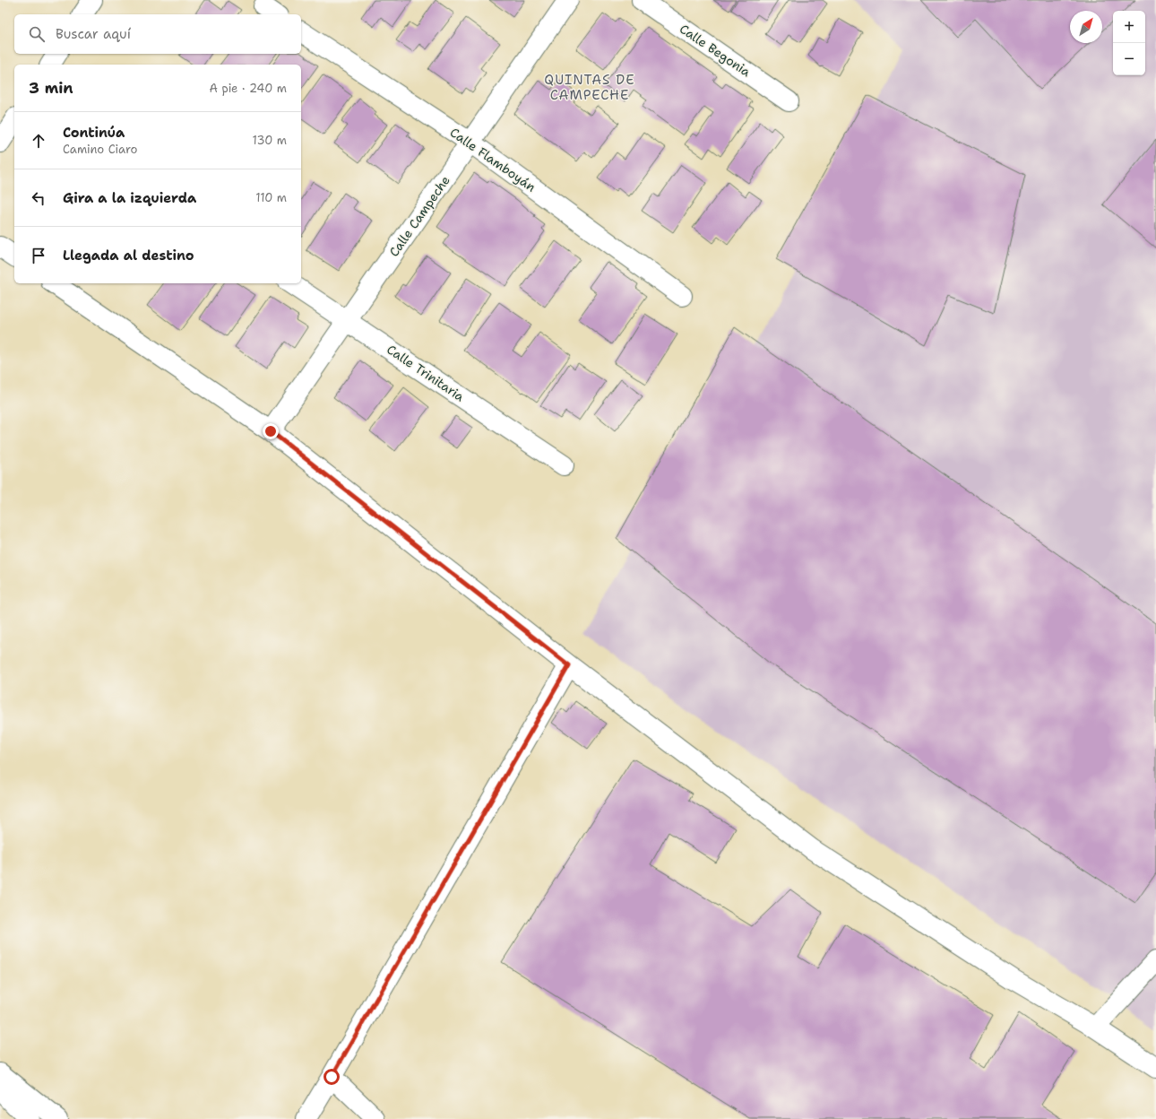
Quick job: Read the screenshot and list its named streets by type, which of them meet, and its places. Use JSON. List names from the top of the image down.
{
  "streets": {
    "street": [
      "Calle Begonia",
      "Calle Flamboyán",
      "Calle Campeche",
      "Calle Trinitaria"
    ]
  },
  "crossings": [
    ["Calle Flamboyán", "Calle Campeche"],
    ["Calle Campeche", "Calle Trinitaria"]
  ],
  "districts": ["QUINTAS DE CAMPECHE"],
  "north": "top right",
  "page": {
    "map_buttons": ["+", "−"],
    "search": "Buscar aquí",
    "heading": ["3 min", "A pie · 240 m"],
    "list": [
      ["Continúa", "Camino Ciaro", "130 m"],
      ["Gira a la izquierda", "110 m"],
      "Llegada al destino"
    ]
  }
}
